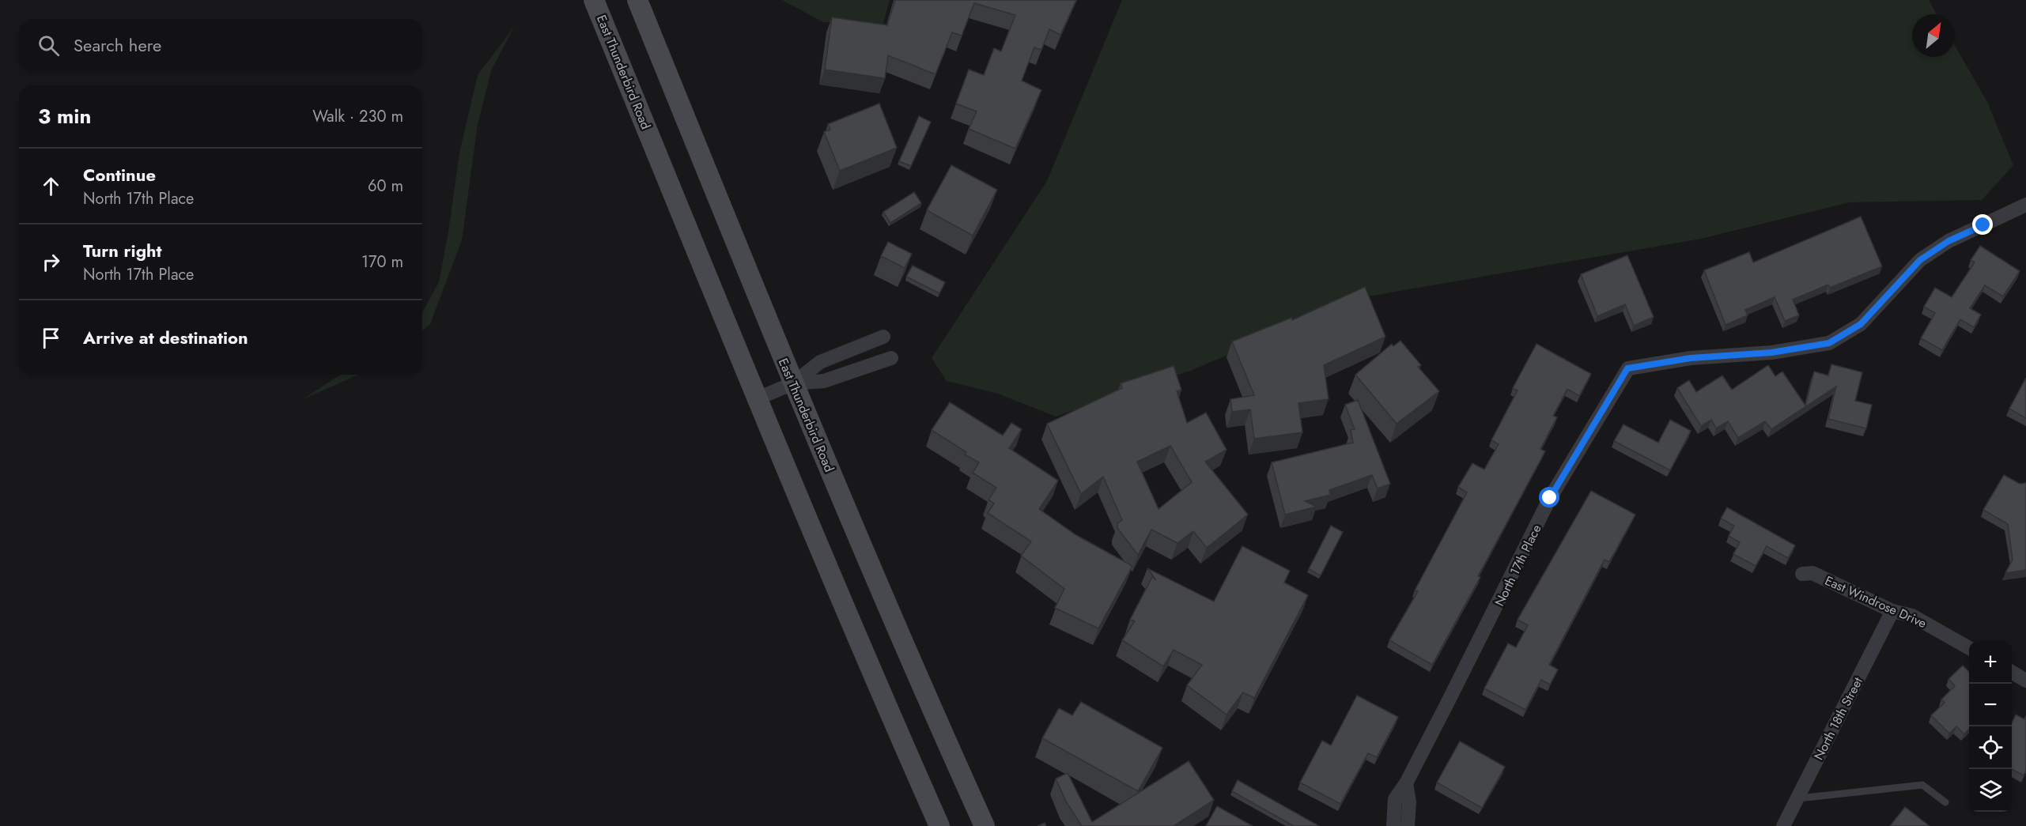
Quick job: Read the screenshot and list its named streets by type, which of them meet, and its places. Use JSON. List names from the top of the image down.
{
  "streets": {
    "main road": ["East Thunderbird Road"],
    "street": ["North 17th Place", "East Windrose Drive", "North 18th Street"]
  },
  "crossings": [
    ["East Windrose Drive", "North 18th Street"]
  ],
  "north": "top right",
  "page": {
    "search": "Search here",
    "heading": ["3 min", "Walk · 230 m"],
    "list": [
      ["Continue", "North 17th Place", "60 m"],
      ["Turn right", "North 17th Place", "170 m"],
      "Arrive at destination"
    ],
    "map_buttons": ["+", "−"]
  }
}
